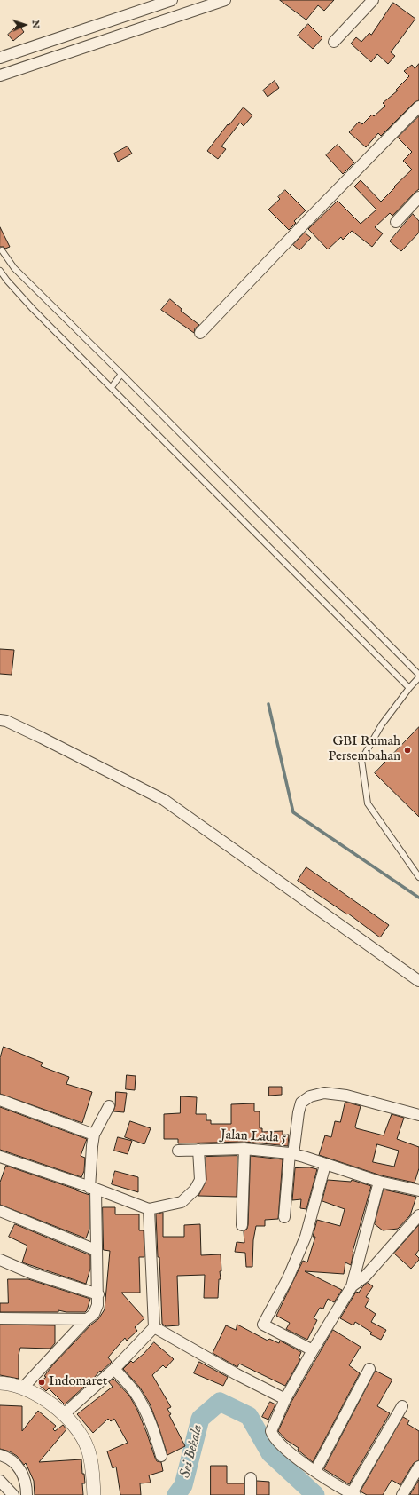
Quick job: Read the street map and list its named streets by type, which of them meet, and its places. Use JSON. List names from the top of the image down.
{
  "streets": {
    "street": ["Jalan Lada 5"]
  },
  "water": ["Sei Bekala"],
  "places": ["GBI Rumah Persembahan", "Indomaret"],
  "north": "right"
}
